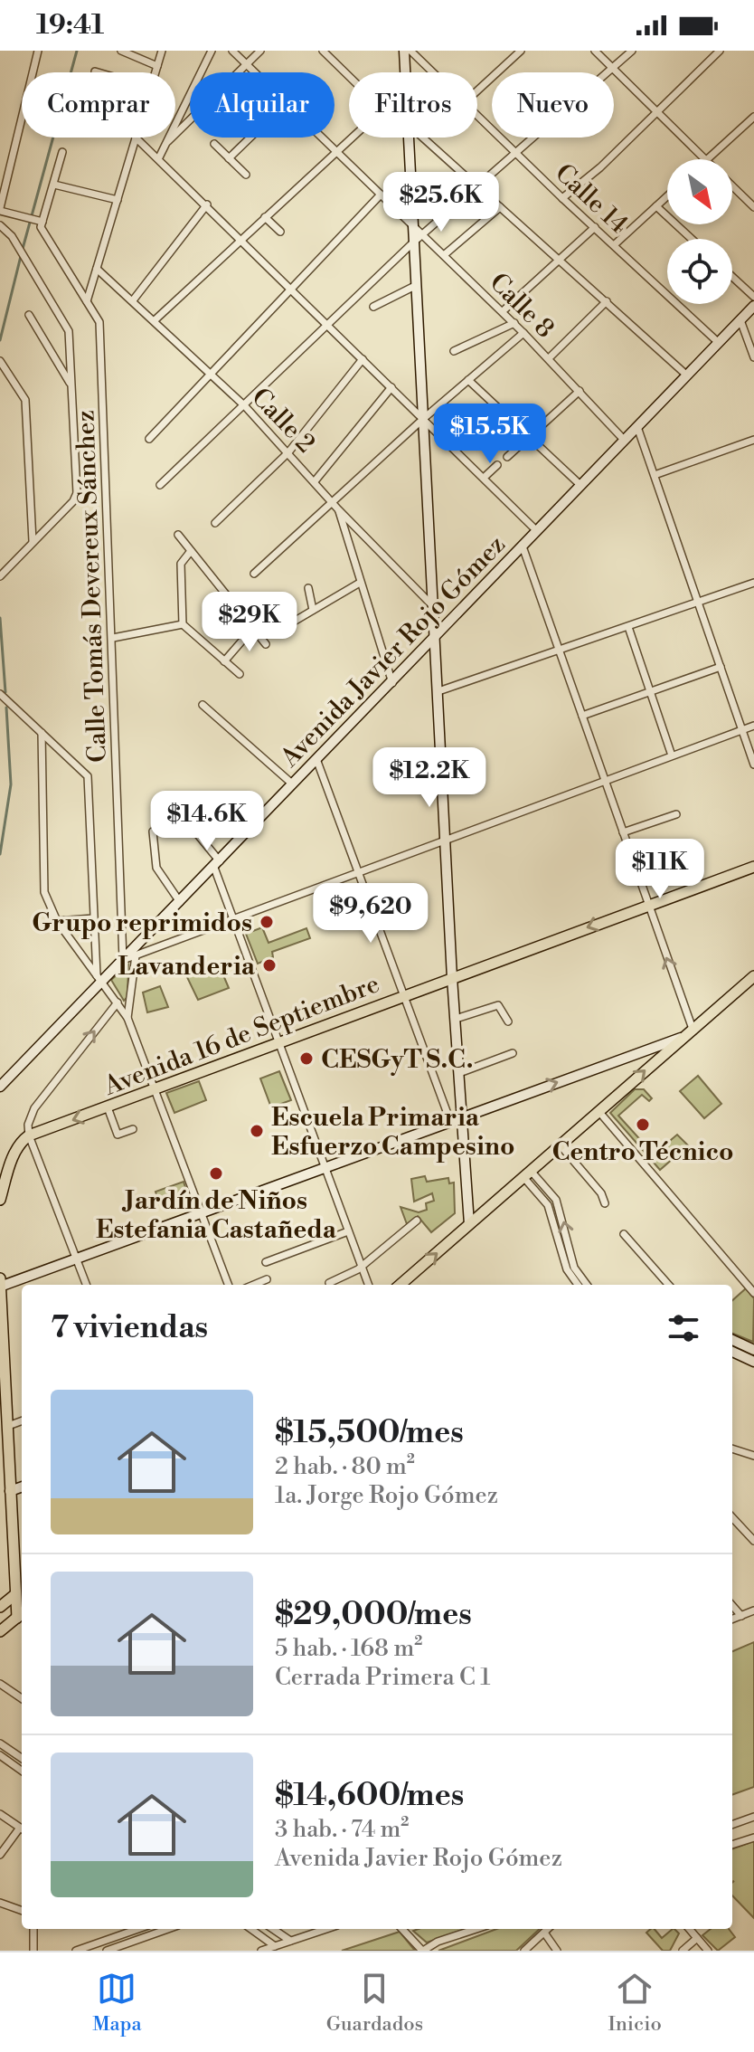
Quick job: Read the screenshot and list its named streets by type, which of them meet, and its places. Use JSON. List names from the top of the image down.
{
  "streets": {
    "main road": ["Avenida 16 de Septiembre"],
    "street": [
      "Calle 14",
      "Calle 8",
      "Calle 2",
      "Calle Tomás Devereux Sánchez",
      "Avenida Javier Rojo Gómez"
    ]
  },
  "crossings": [
    ["Calle 14", "Avenida Javier Rojo Gómez"],
    ["Calle 8", "Avenida Javier Rojo Gómez"],
    ["Calle Tomás Devereux Sánchez", "Avenida Javier Rojo Gómez"]
  ],
  "one_way": ["Avenida 16 de Septiembre"],
  "places": [
    "Grupo reprimidos",
    "Lavanderia",
    "CESGyT S.C.",
    "Centro Técnico",
    "Escuela Primaria Esfuerzo Campesino",
    "Jardín de Niños Estefania Castañeda"
  ],
  "north": "bottom right",
  "page": {
    "status": "19:41",
    "chip": [
      "Comprar",
      "Alquilar",
      "Filtros",
      "Nuevo"
    ],
    "price": [
      "$25.6K",
      "$15.5K",
      "$29K",
      "$12.2K",
      "$14.6K",
      "$11K",
      "$9,620"
    ],
    "heading": "7 viviendas",
    "list": [
      {
        "name": "$15,500/mes",
        "note": "2 hab. · 80 m² · 1a. Jorge Rojo Gómez"
      },
      {
        "name": "$29,000/mes",
        "note": "5 hab. · 168 m² · Cerrada Primera C 1"
      },
      {
        "name": "$14,600/mes",
        "note": "3 hab. · 74 m² · Avenida Javier Rojo Gómez"
      }
    ],
    "tabs": ["Mapa", "Guardados", "Inicio"]
  }
}
